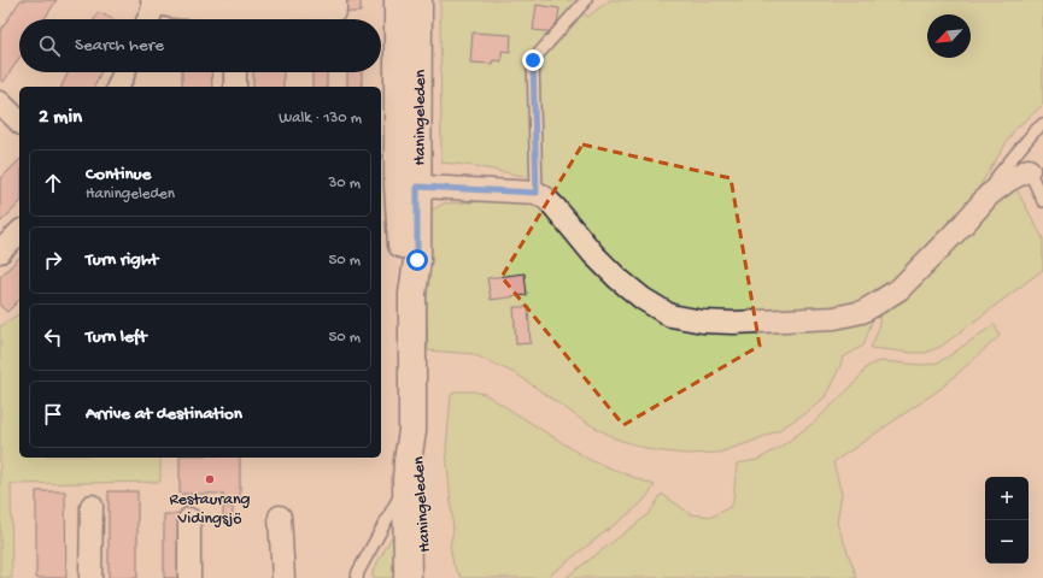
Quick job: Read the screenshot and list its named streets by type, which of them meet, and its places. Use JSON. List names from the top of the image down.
{
  "streets": {
    "main road": ["Haningeleden"]
  },
  "places": ["Restaurang Vidingsjö"],
  "north": "bottom left",
  "page": {
    "search": "Search here",
    "heading": ["2 min", "Walk · 130 m"],
    "list": [
      ["Continue", "Haningeleden", "30 m"],
      ["Turn right", "50 m"],
      ["Turn left", "50 m"],
      "Arrive at destination"
    ],
    "map_buttons": ["+", "−"]
  }
}
